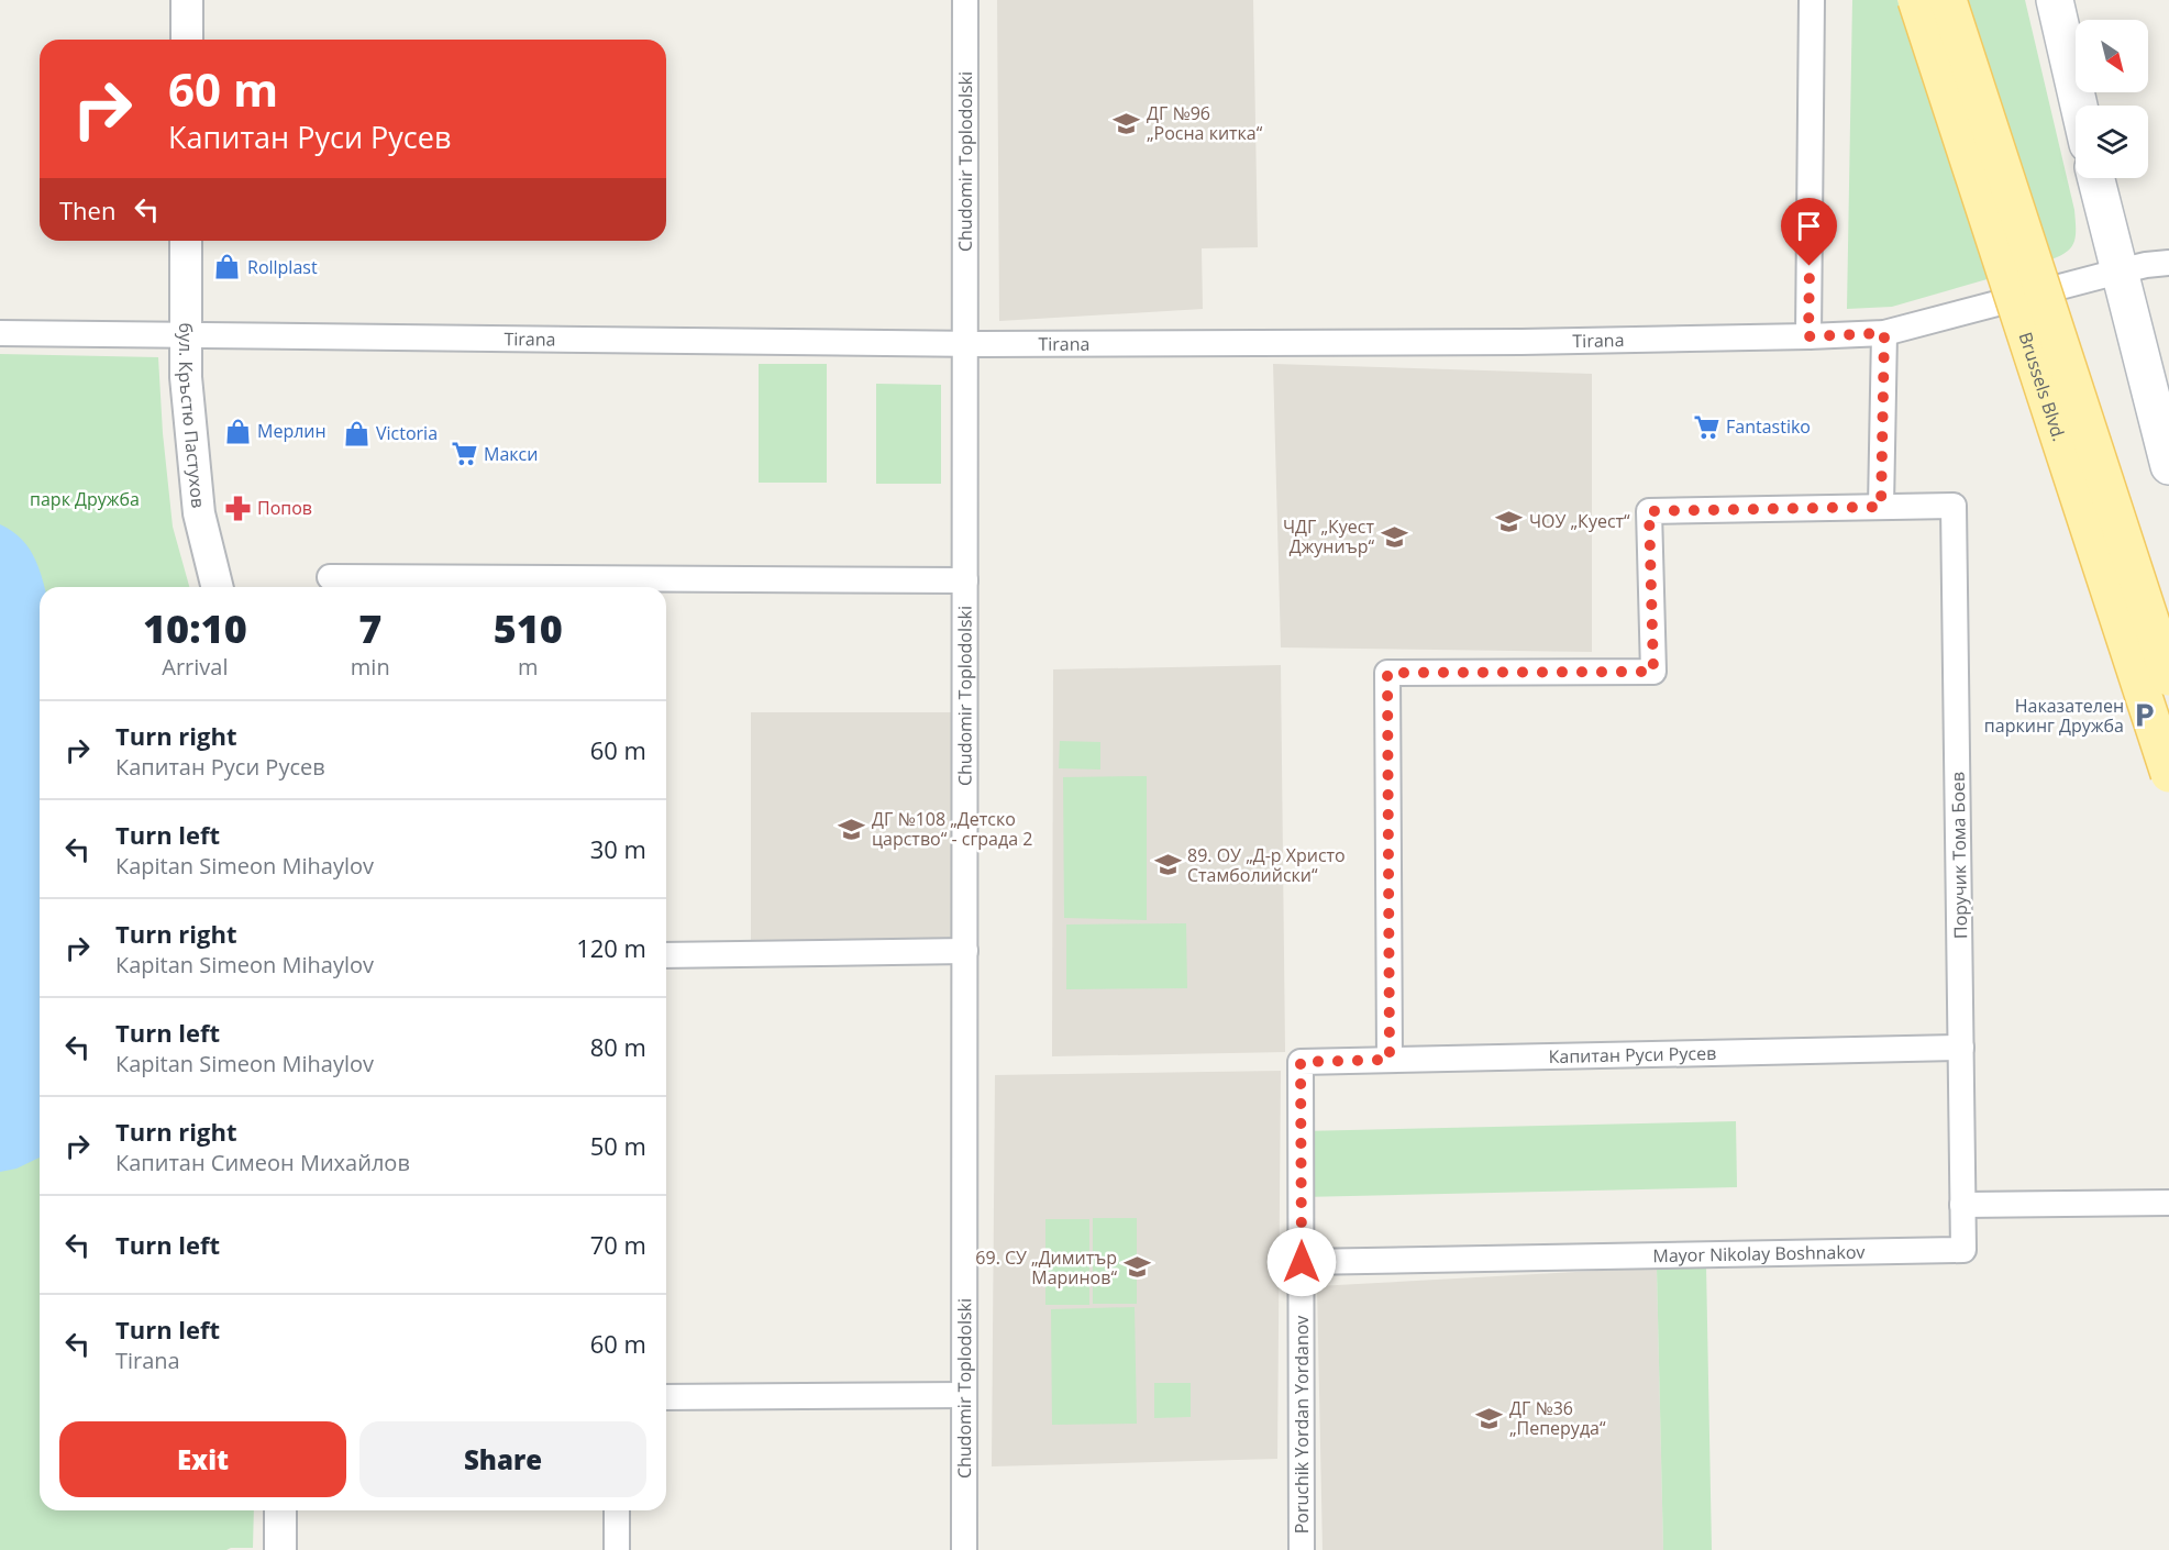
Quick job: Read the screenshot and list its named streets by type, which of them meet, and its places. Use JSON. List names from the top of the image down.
{
  "streets": {
    "main road": ["Brussels Blvd."],
    "street": [
      "Chudomir Toplodolski",
      "Tirana",
      "бул. Кръстю Пастухов",
      "Поручик Тома Боев",
      "Капитан Руси Русев",
      "Мayor Nikolay Boshnakov",
      "Рoruchik Yordan Yordanov"
    ]
  },
  "crossings": [
    ["Chudomir Toplodolski", "Tirana"],
    ["Tirana", "бул. Кръстю Пастухов"],
    ["Поручик Тома Боев", "Капитан Руси Русев"],
    ["Поручик Тома Боев", "Мayor Nikolay Boshnakov"],
    ["Капитан Руси Русев", "Рoruchik Yordan Yordanov"],
    ["Мayor Nikolay Boshnakov", "Рoruchik Yordan Yordanov"]
  ],
  "parks": ["парк Дружба"],
  "places": {
    "school or university": [
      "ДГ №96 „Росна китка“",
      "ЧОУ „Куест“",
      "ЧДГ „Куест Джуниър“",
      "ДГ №108 „Детско царство“ - сграда 2",
      "89. ОУ „Д-р Христо Стамболийски“",
      "69. СУ „Димитър Маринов“",
      "ДГ №36 „Пеперуда“"
    ],
    "shop": ["Rollplast", "Мерлин", "Victoria"],
    "supermarket": ["Fantastiko", "Макси"],
    "pharmacy": ["Попов"],
    "parking": ["Наказателен паркинг Дружба"]
  },
  "north": "bottom right",
  "page": {
    "turn": ["60 m", "Капитан Руси Русев"],
    "then": "Then",
    "eta": [
      "10:10",
      "Arrival",
      "7",
      "min",
      "510",
      "m"
    ],
    "list": [
      {
        "name": "Turn right",
        "note": "Капитан Руси Русев",
        "value": "60 m"
      },
      {
        "name": "Turn left",
        "note": "Кapitan Simeon Mihaylov",
        "value": "30 m"
      },
      {
        "name": "Turn right",
        "note": "Кapitan Simeon Mihaylov",
        "value": "120 m"
      },
      {
        "name": "Turn left",
        "note": "Кapitan Simeon Mihaylov",
        "value": "80 m"
      },
      {
        "name": "Turn right",
        "note": "Капитан Симеон Михайлов",
        "value": "50 m"
      },
      {
        "name": "Turn left",
        "value": "70 m"
      },
      {
        "name": "Turn left",
        "note": "Tirana",
        "value": "60 m"
      }
    ],
    "buttons": ["Exit", "Share"]
  }
}
